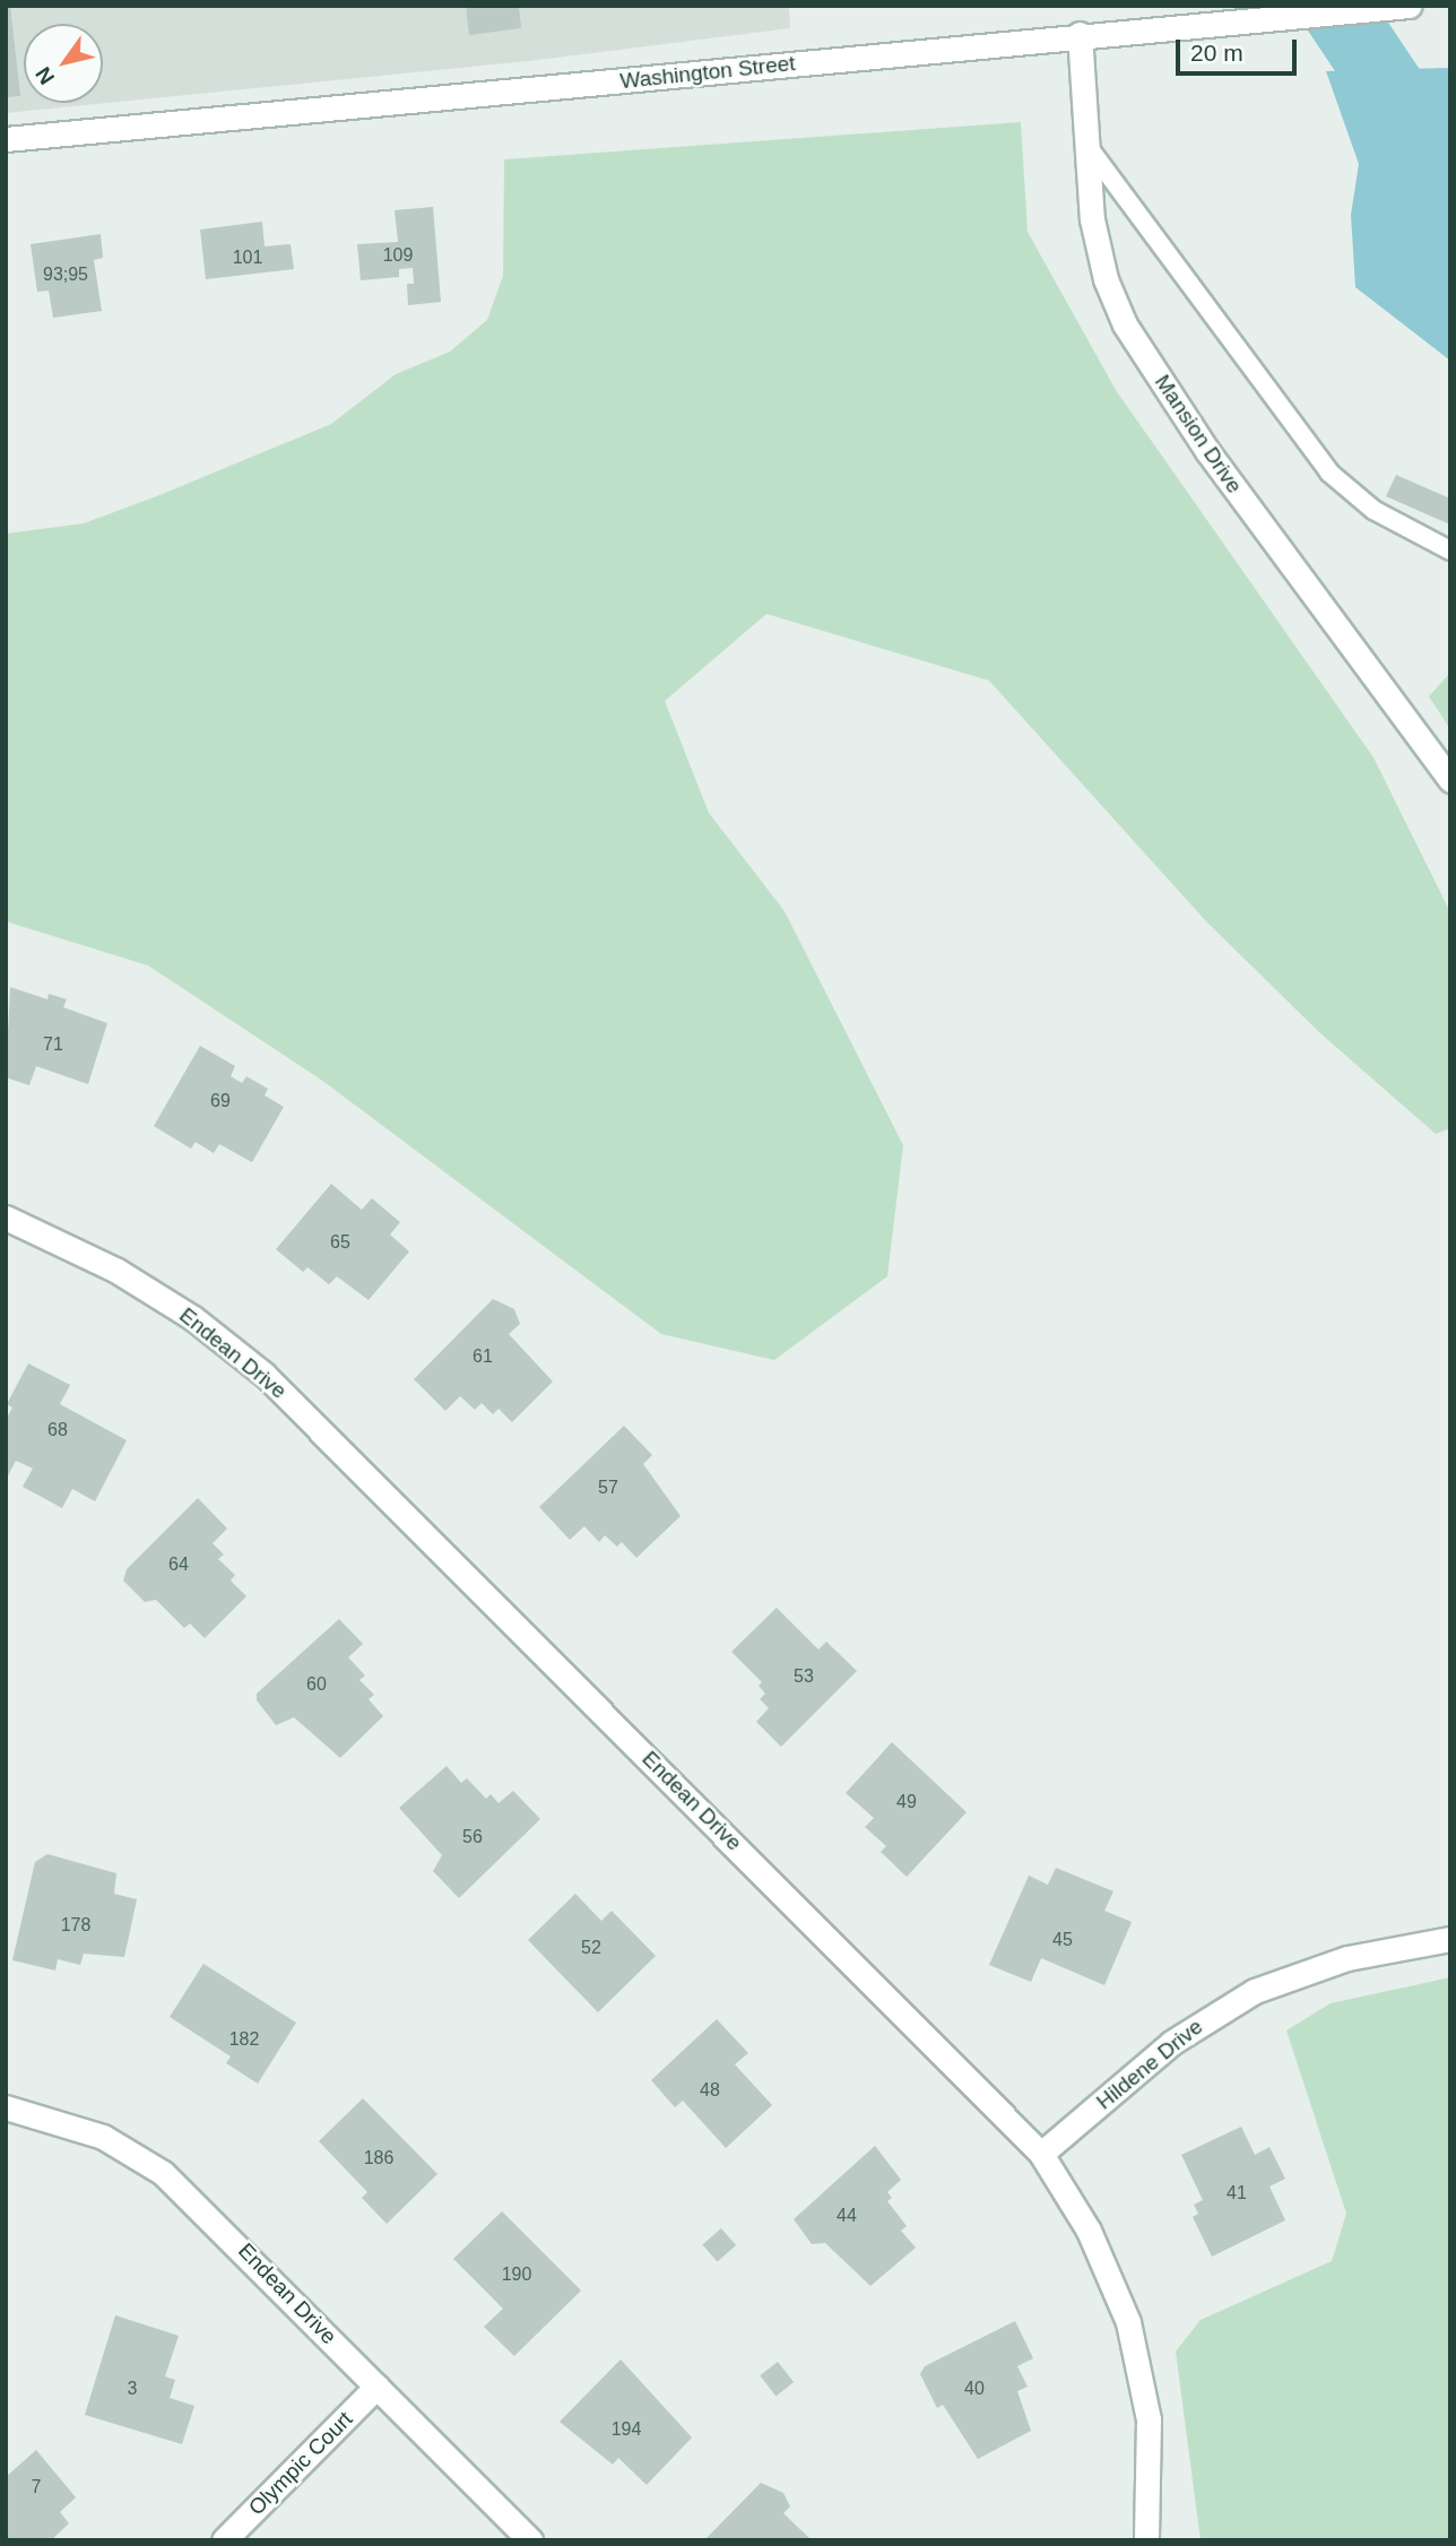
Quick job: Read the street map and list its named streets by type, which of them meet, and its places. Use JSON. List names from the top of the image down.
{
  "streets": {
    "street": [
      "Washington Street",
      "Mansion Drive",
      "Endean Drive",
      "Hildene Drive",
      "Olympic Court"
    ]
  },
  "crossings": [
    ["Washington Street", "Mansion Drive"],
    ["Endean Drive", "Hildene Drive"],
    ["Endean Drive", "Olympic Court"]
  ],
  "house_numbers": [
    "109",
    "101",
    "93;95",
    "71",
    "69",
    "65",
    "61",
    "68",
    "57",
    "64",
    "53",
    "60",
    "49",
    "56",
    "178",
    "45",
    "52",
    "182",
    "48",
    "186",
    "41",
    "44",
    "190",
    "3",
    "40",
    "194",
    "7"
  ],
  "scale_bar": "20 m",
  "north": "bottom left"
}
